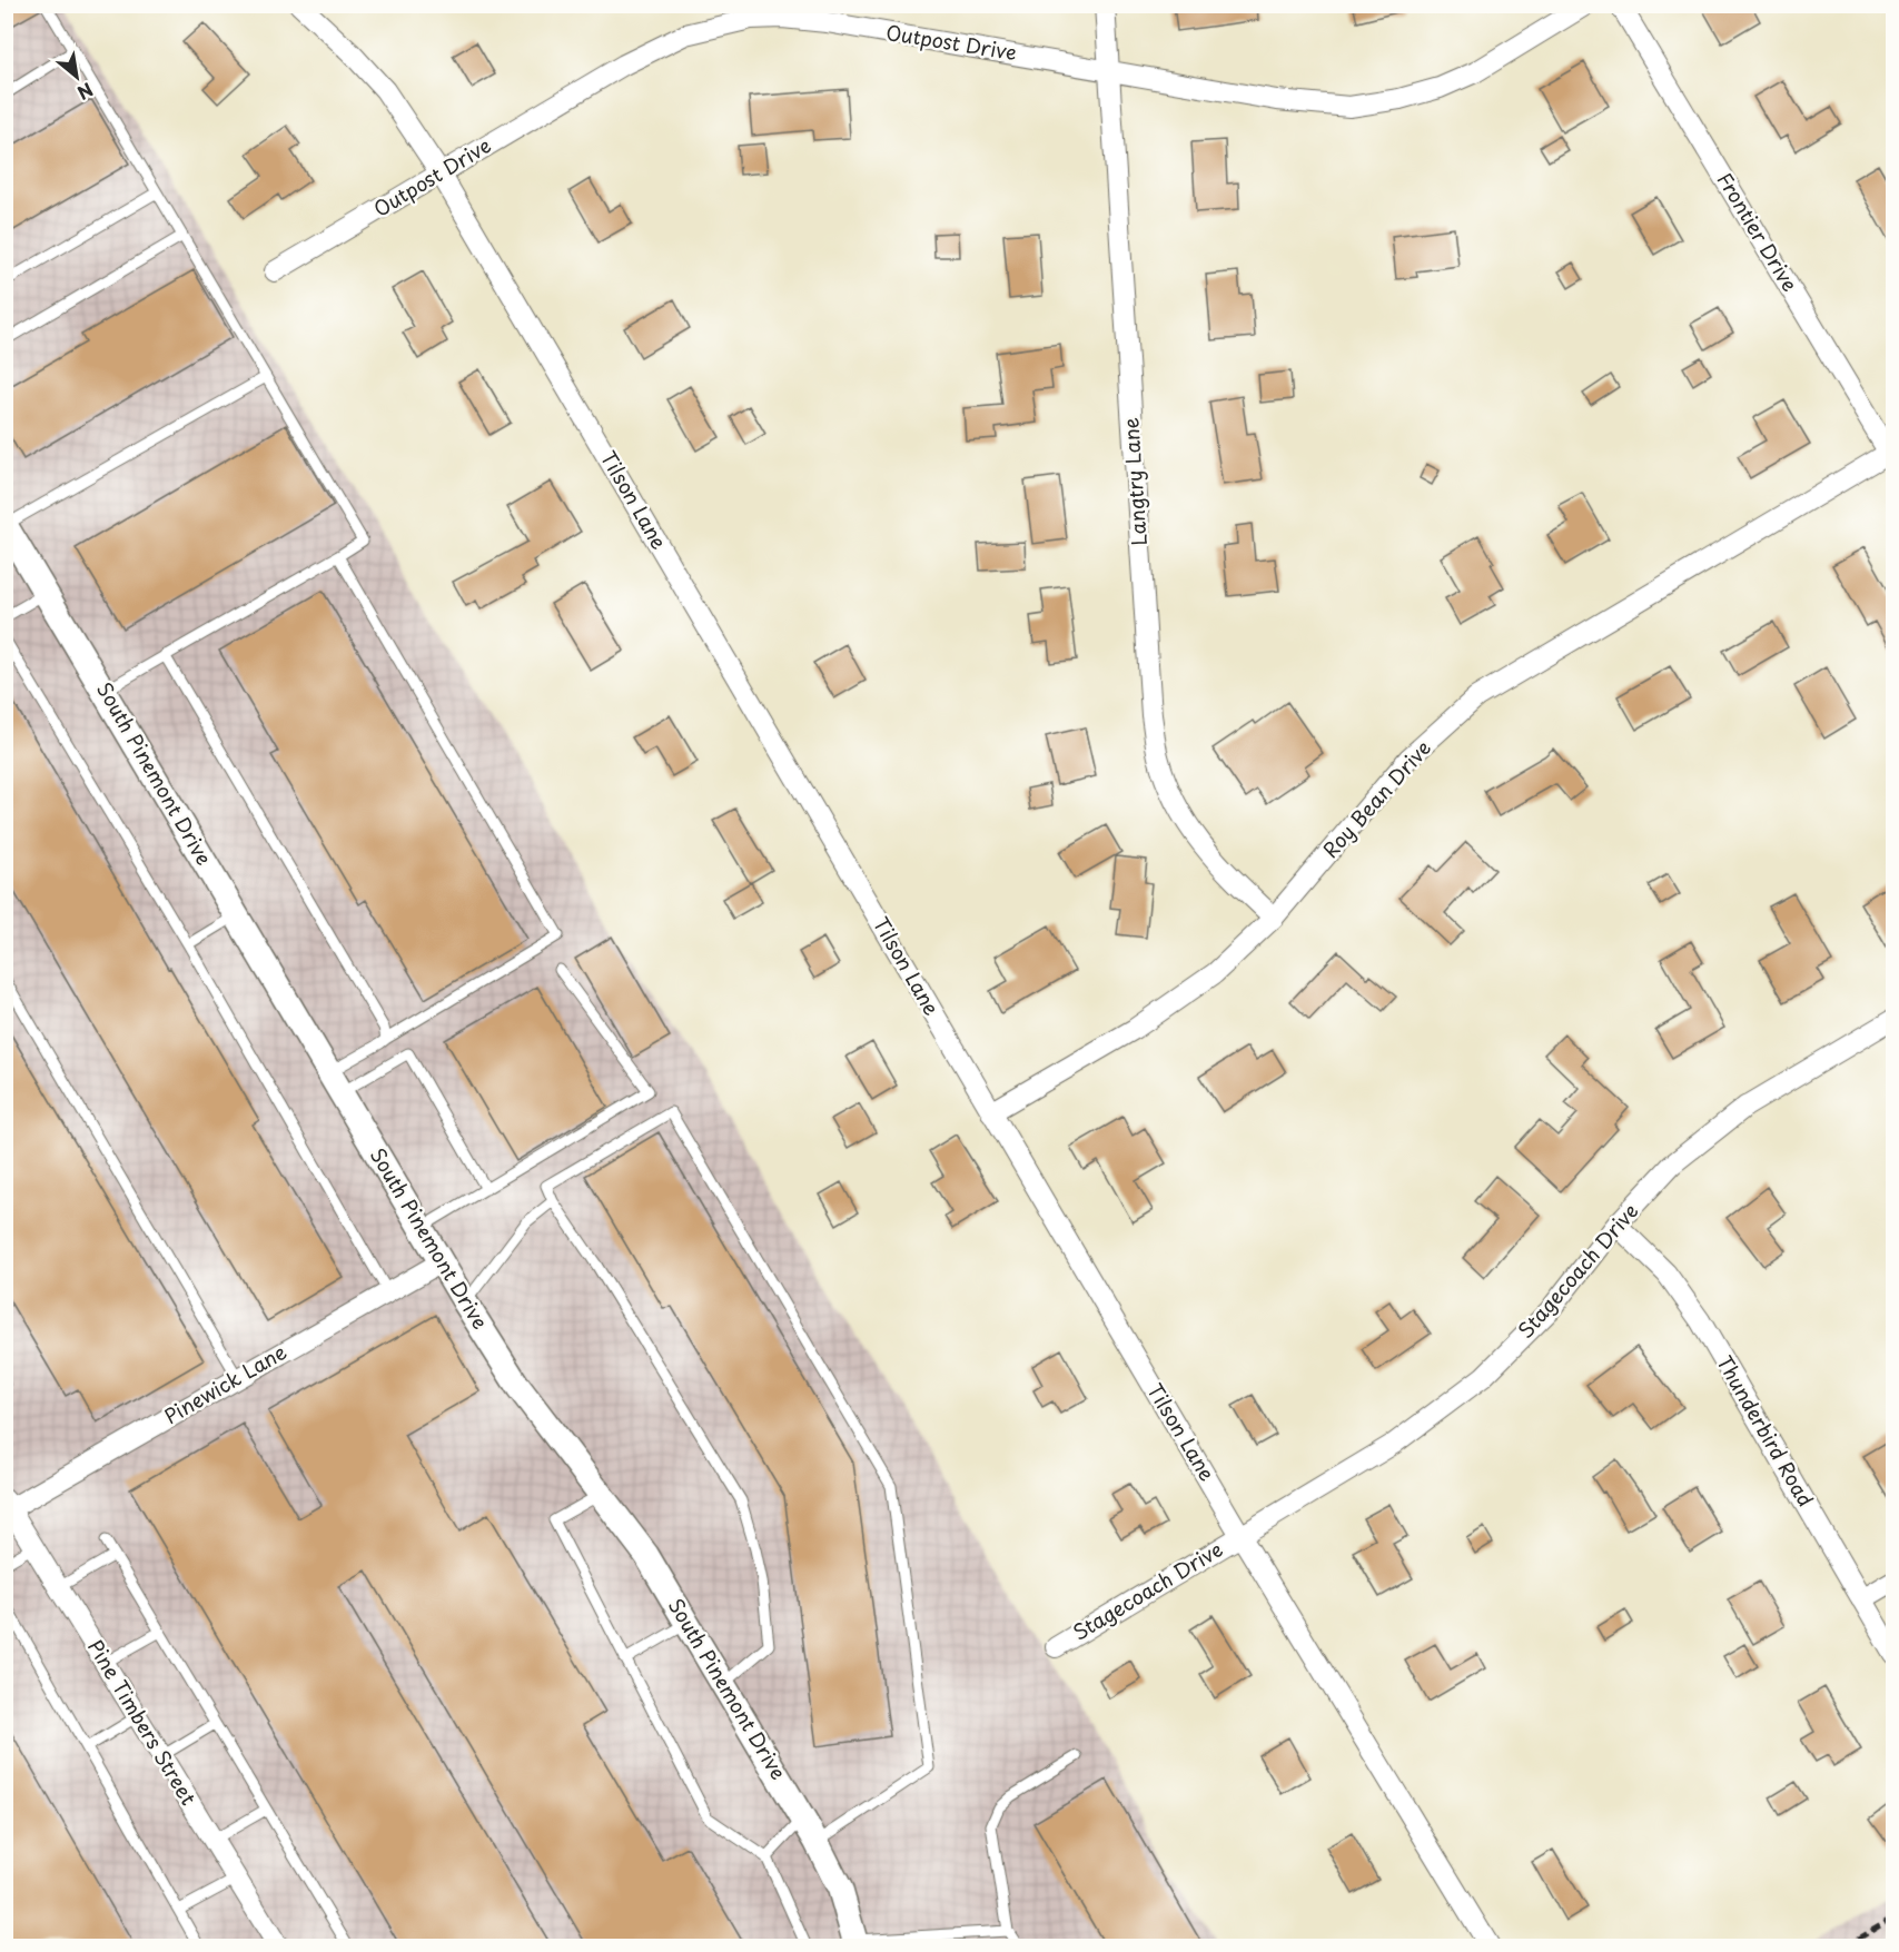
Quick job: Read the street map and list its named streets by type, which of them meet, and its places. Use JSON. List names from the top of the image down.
{
  "streets": {
    "street": [
      "Outpost Drive",
      "Frontier Drive",
      "Langtry Lane",
      "Tilson Lane",
      "South Pinemont Drive",
      "Roy Bean Drive",
      "Stagecoach Drive",
      "Pinewick Lane",
      "Thunderbird Road",
      "Pine Timbers Street"
    ]
  },
  "crossings": [
    ["Outpost Drive", "Langtry Lane"],
    ["Outpost Drive", "Tilson Lane"],
    ["Frontier Drive", "Roy Bean Drive"],
    ["Langtry Lane", "Roy Bean Drive"],
    ["Tilson Lane", "Roy Bean Drive"],
    ["Tilson Lane", "Stagecoach Drive"],
    ["South Pinemont Drive", "Pinewick Lane"],
    ["Stagecoach Drive", "Thunderbird Road"],
    ["Pinewick Lane", "Pine Timbers Street"]
  ],
  "north": "bottom right"
}
